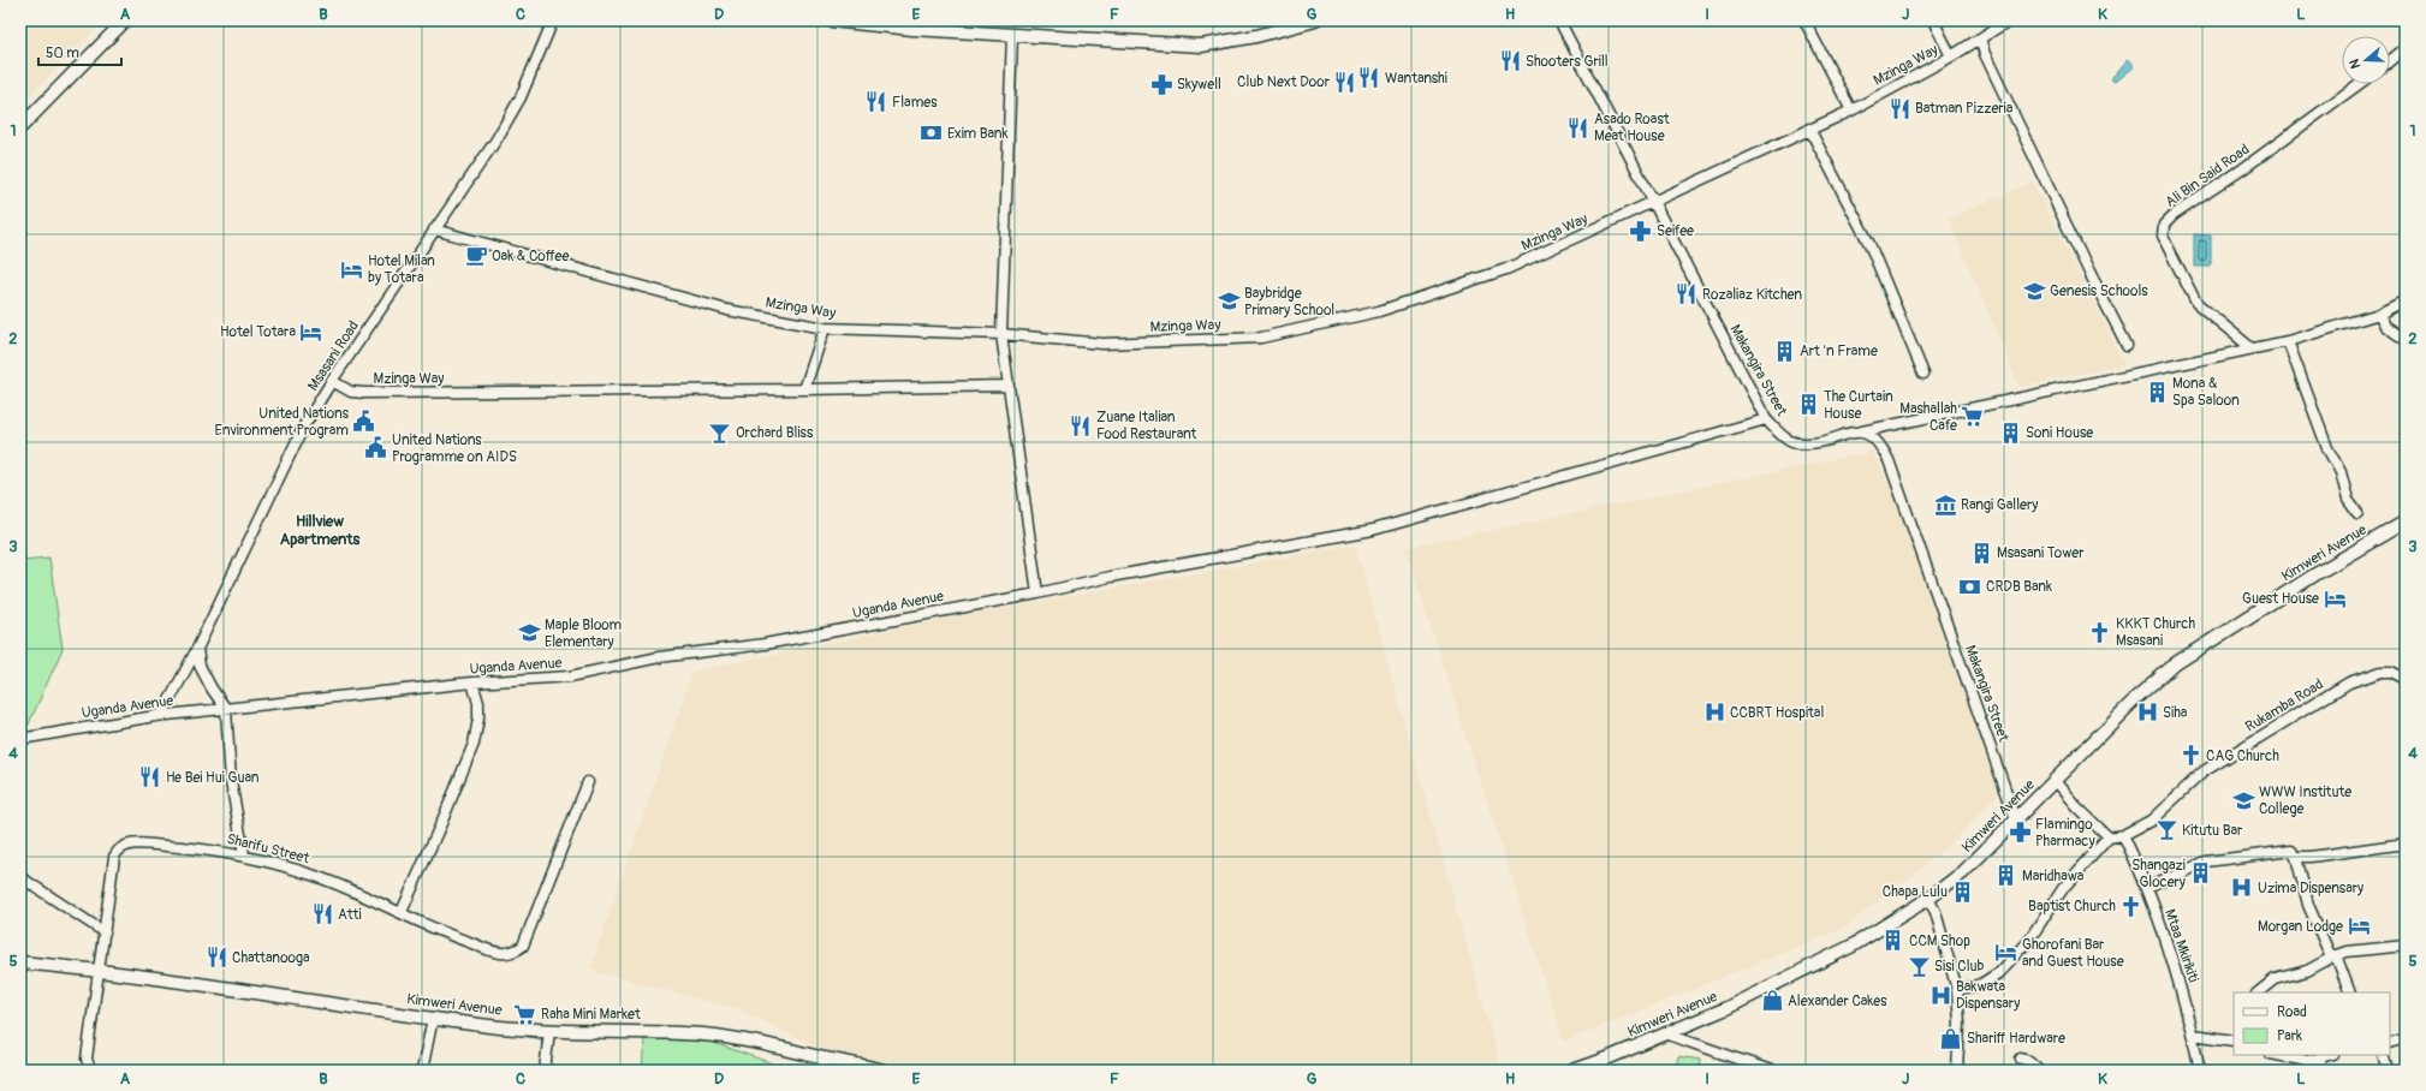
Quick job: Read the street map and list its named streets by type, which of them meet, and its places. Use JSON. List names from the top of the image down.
{
  "streets": {
    "street": [
      "Mzinga Way",
      "Ali Bin Said Road",
      "Msasani Road",
      "Makangira Street",
      "Kimweri Avenue",
      "Uganda Avenue",
      "Rukamba Road",
      "Sharifu Street",
      "Mtaa Mkirikiti"
    ]
  },
  "crossings": [
    ["Mzinga Way", "Msasani Road"],
    ["Mzinga Way", "Makangira Street"],
    ["Msasani Road", "Uganda Avenue"],
    ["Makangira Street", "Kimweri Avenue"],
    ["Makangira Street", "Uganda Avenue"],
    ["Kimweri Avenue", "Sharifu Street"],
    ["Rukamba Road", "Mtaa Mkirikiti"]
  ],
  "districts": ["Hillview Apartments"],
  "places": {
    "restaurant": [
      "Shooters Grill",
      "Wantanshi",
      "Club Next Door",
      "Flames",
      "Batman Pizzeria",
      "Asado Roast Meat House",
      "Rozaliaz Kitchen",
      "Zuane Italian Food Restaurant",
      "He Bei Hui Guan",
      "Atti",
      "Chattanooga"
    ],
    "pharmacy": ["Skywell", "Seifee", "Flamingo Pharmacy"],
    "bank": ["Exim Bank", "CRDB Bank"],
    "cafe": ["Oak & Coffee"],
    "hotel": [
      "Hotel Milan by Totara",
      "Hotel Totara",
      "Guest House",
      "Morgan Lodge",
      "Ghorofani Bar and Guest House"
    ],
    "school or university": [
      "Genesis Schools",
      "Baybridge Primary School",
      "Maple Bloom Elementary",
      "WWW Institute College"
    ],
    "building": [
      "Art 'n Frame",
      "Mona & Spa Saloon",
      "The Curtain House",
      "Soni House",
      "Msasani Tower",
      "Shangazi Glocery",
      "Maridhawa",
      "Chapa Lulu",
      "CCM Shop"
    ],
    "supermarket": ["Mashallah Cafe", "Raha Mini Market"],
    "public building": ["United Nations Environment Program", "United Nations Programme on AIDS"],
    "bar": ["Orchard Bliss", "Kitutu Bar", "Sisi Club"],
    "museum": ["Rangi Gallery"],
    "church": ["KKKT Church Msasani", "CAG Church", "Baptist Church"],
    "hospital": [
      "CCBRT Hospital",
      "Siha",
      "Uzima Dispensary",
      "Bakwata Dispensary"
    ],
    "shop": ["Alexander Cakes", "Shariff Hardware"]
  },
  "legend": ["Road", "Park"],
  "scale_bar": "50 m",
  "north": "left",
  "grid": {
    "columns": [
      "A",
      "B",
      "C",
      "D",
      "E",
      "F",
      "G",
      "H",
      "I",
      "J",
      "K",
      "L"
    ],
    "rows": [
      "1",
      "2",
      "3",
      "4",
      "5"
    ]
  }
}
